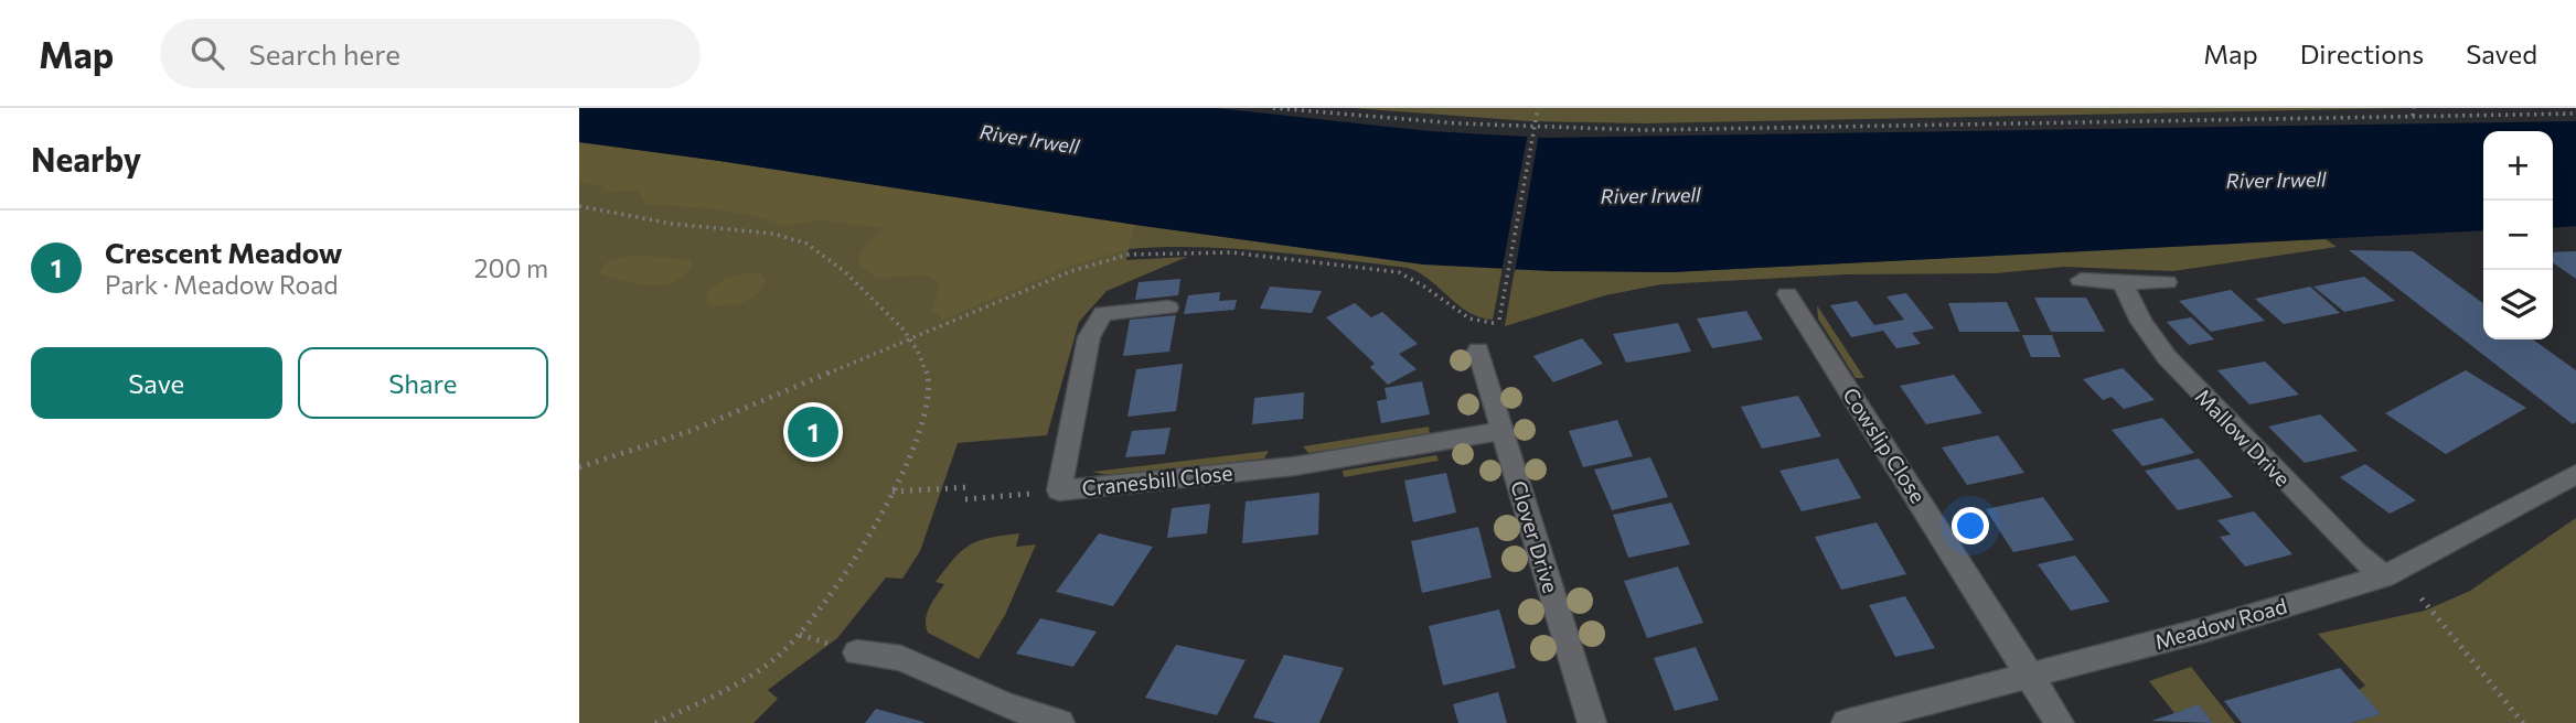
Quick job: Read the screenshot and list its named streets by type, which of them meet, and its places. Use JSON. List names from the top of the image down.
{
  "streets": {
    "street": [
      "Mallow Drive",
      "Cowslip Close",
      "Cranesbill Close",
      "Clover Drive",
      "Meadow Road"
    ]
  },
  "crossings": [
    ["Mallow Drive", "Meadow Road"],
    ["Cowslip Close", "Meadow Road"],
    ["Cranesbill Close", "Clover Drive"]
  ],
  "water": ["River Irwell"],
  "page": {
    "header": "Map",
    "search": "Search here",
    "nav": ["Map", "Directions", "Saved"],
    "heading": "Nearby",
    "map_buttons": ["+", "−"],
    "list": [
      {
        "mark": "1",
        "name": "Crescent Meadow",
        "note": "Park · Meadow Road",
        "value": "200 m"
      }
    ],
    "buttons": ["Save", "Share"],
    "pins": "1"
  }
}
